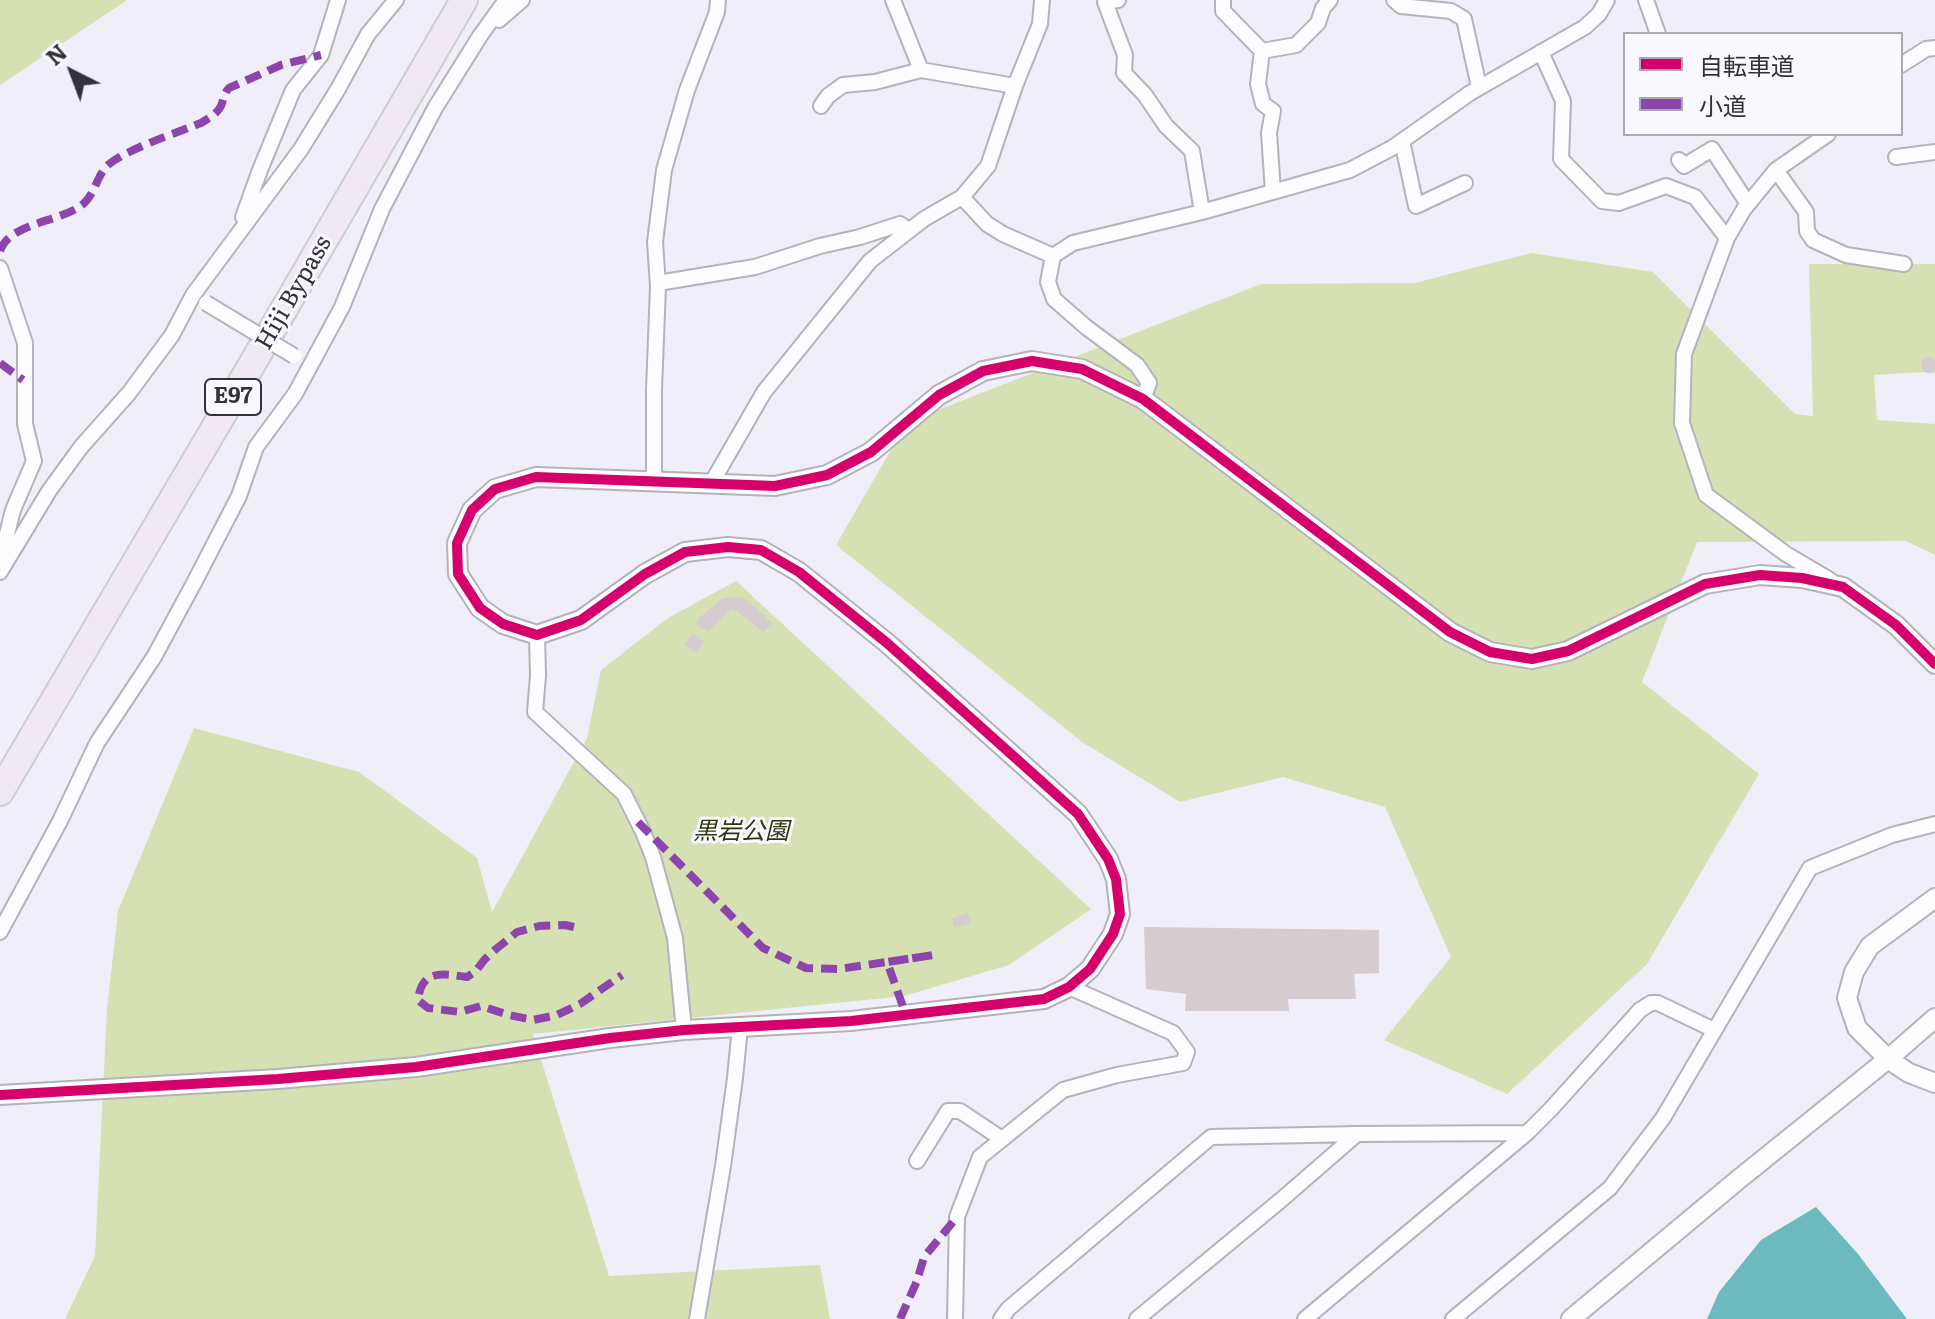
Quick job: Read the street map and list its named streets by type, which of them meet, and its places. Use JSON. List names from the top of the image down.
{
  "streets": {
    "highway": ["Hiji Bypass", "E97"]
  },
  "parks": ["黒岩公園"],
  "legend": ["自転車道", "小道"],
  "north": "top left"
}
